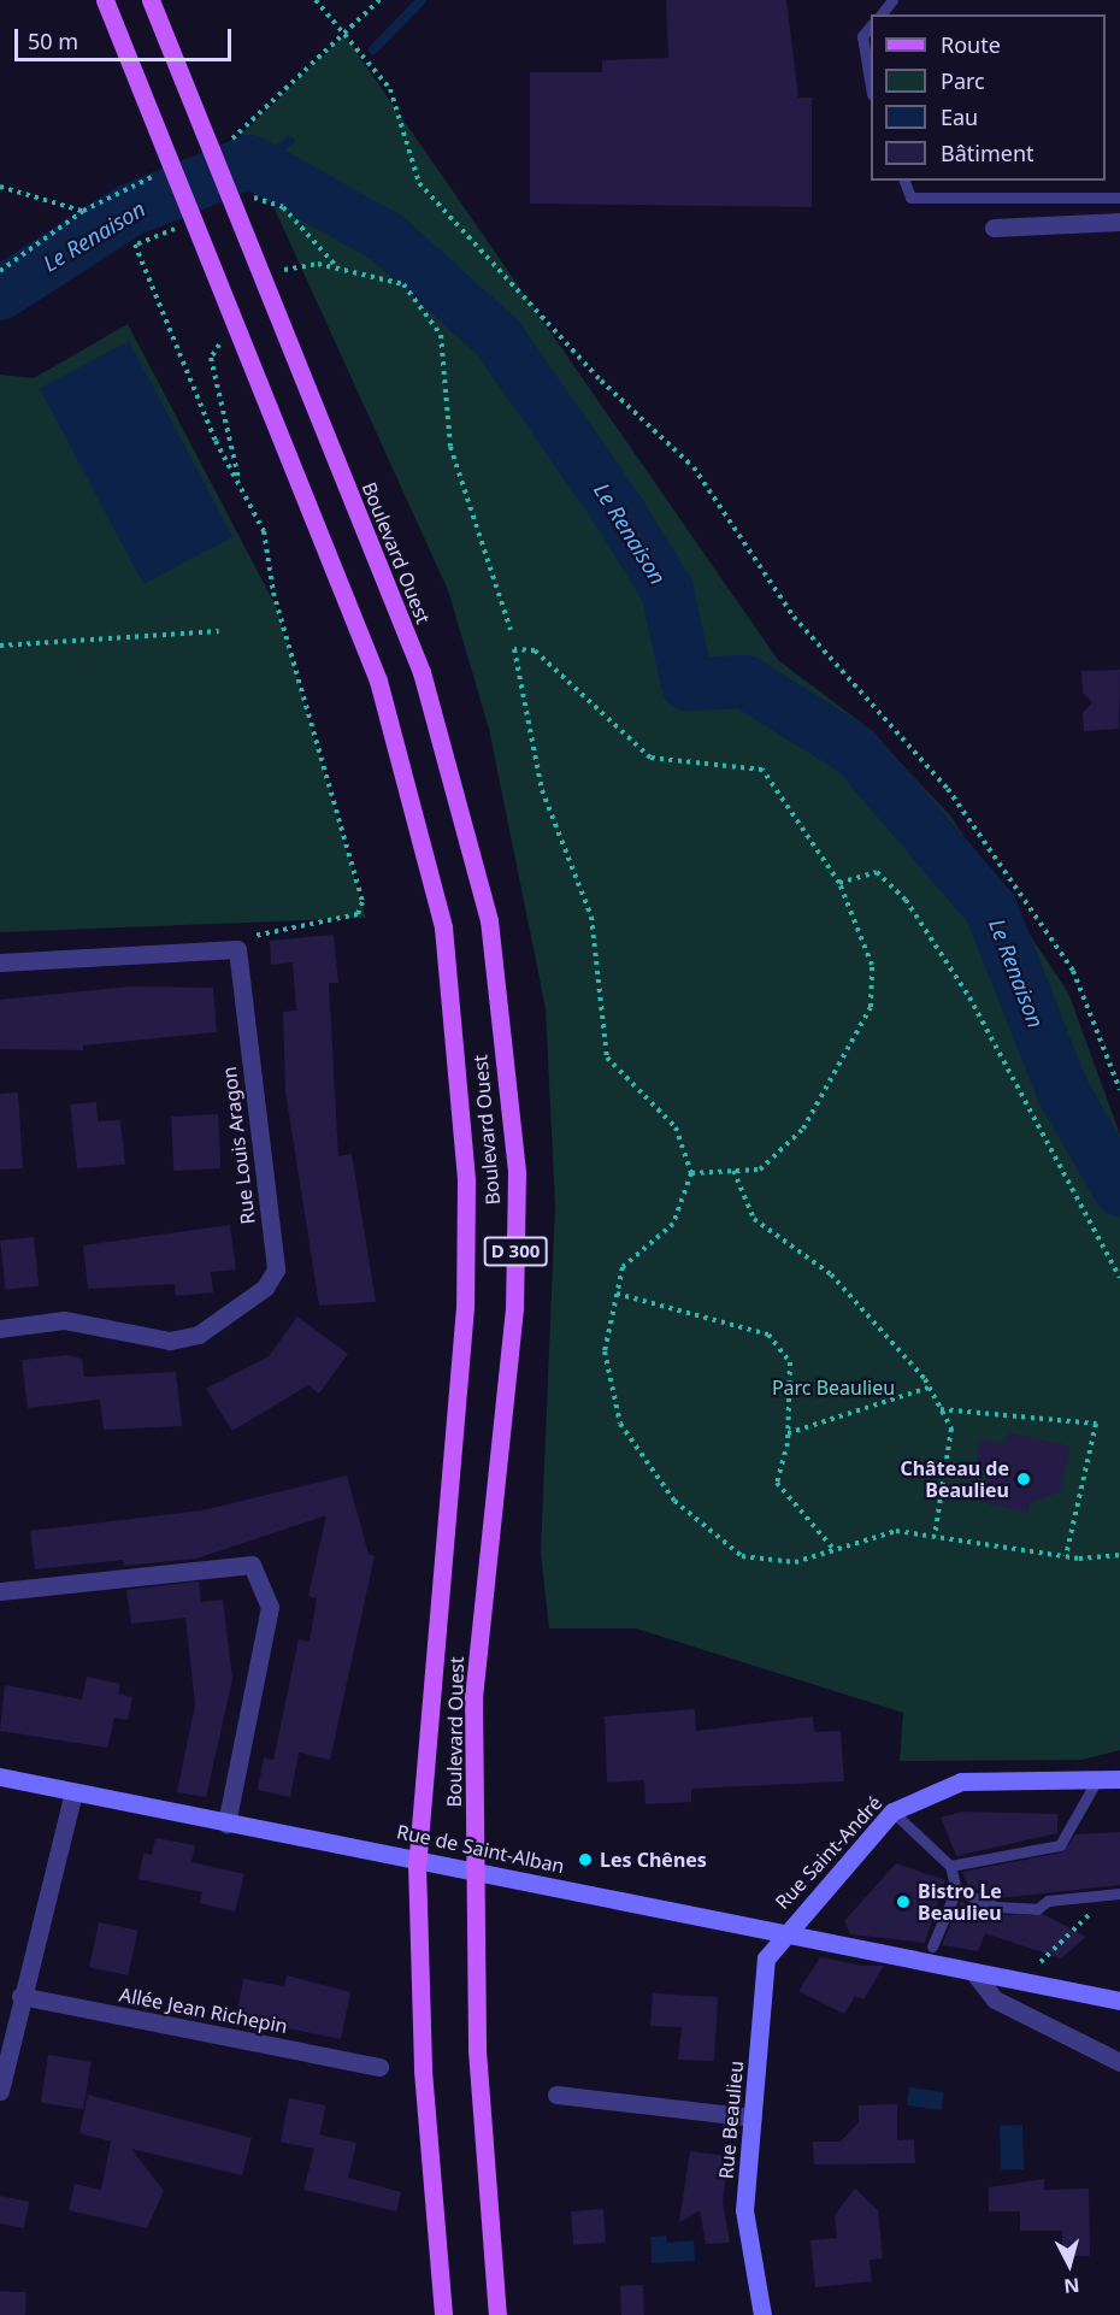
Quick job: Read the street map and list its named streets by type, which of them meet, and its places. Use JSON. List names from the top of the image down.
{
  "streets": {
    "main road": ["Boulevard Ouest", "D 300"],
    "street": [
      "Rue Louis Aragon",
      "Rue de Saint-Alban",
      "Rue Saint-André",
      "Allée Jean Richepin",
      "Rue Beaulieu"
    ]
  },
  "crossings": [
    ["Rue de Saint-Alban", "Rue Saint-André"],
    ["Rue de Saint-Alban", "Rue Beaulieu"],
    ["Rue Saint-André", "Rue Beaulieu"]
  ],
  "water": ["Le Renaison"],
  "parks": ["Parc Beaulieu"],
  "places": ["Château de Beaulieu", "Les Chênes", "Bistro Le Beaulieu"],
  "legend": [
    "Route",
    "Parc",
    "Eau",
    "Bâtiment"
  ],
  "scale_bar": "50 m",
  "north": "bottom"
}
